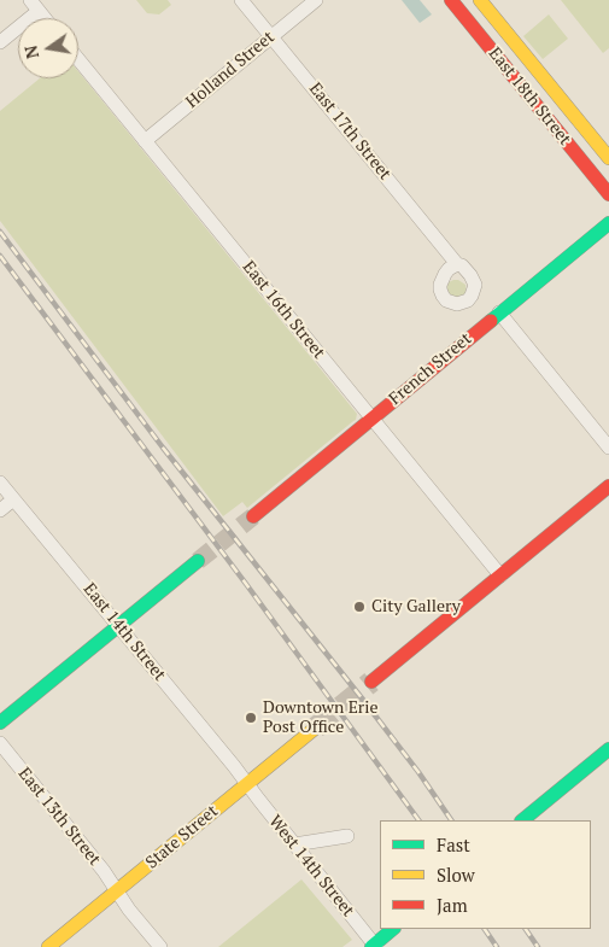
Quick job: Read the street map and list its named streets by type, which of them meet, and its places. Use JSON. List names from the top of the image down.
{
  "streets": {
    "main road": ["East 18th Street", "French Street", "State Street"],
    "street": [
      "Holland Street",
      "East 17th Street",
      "East 16th Street",
      "East 14th Street",
      "East 13th Street",
      "West 14th Street"
    ]
  },
  "crossings": [
    ["Holland Street", "East 17th Street"],
    ["Holland Street", "East 16th Street"],
    ["East 16th Street", "French Street"],
    ["East 14th Street", "State Street"],
    ["East 14th Street", "West 14th Street"],
    ["East 13th Street", "State Street"],
    ["State Street", "West 14th Street"]
  ],
  "places": ["City Gallery", "Downtown Erie Post Office"],
  "legend": ["Fast", "Slow", "Jam"],
  "north": "left"
}
